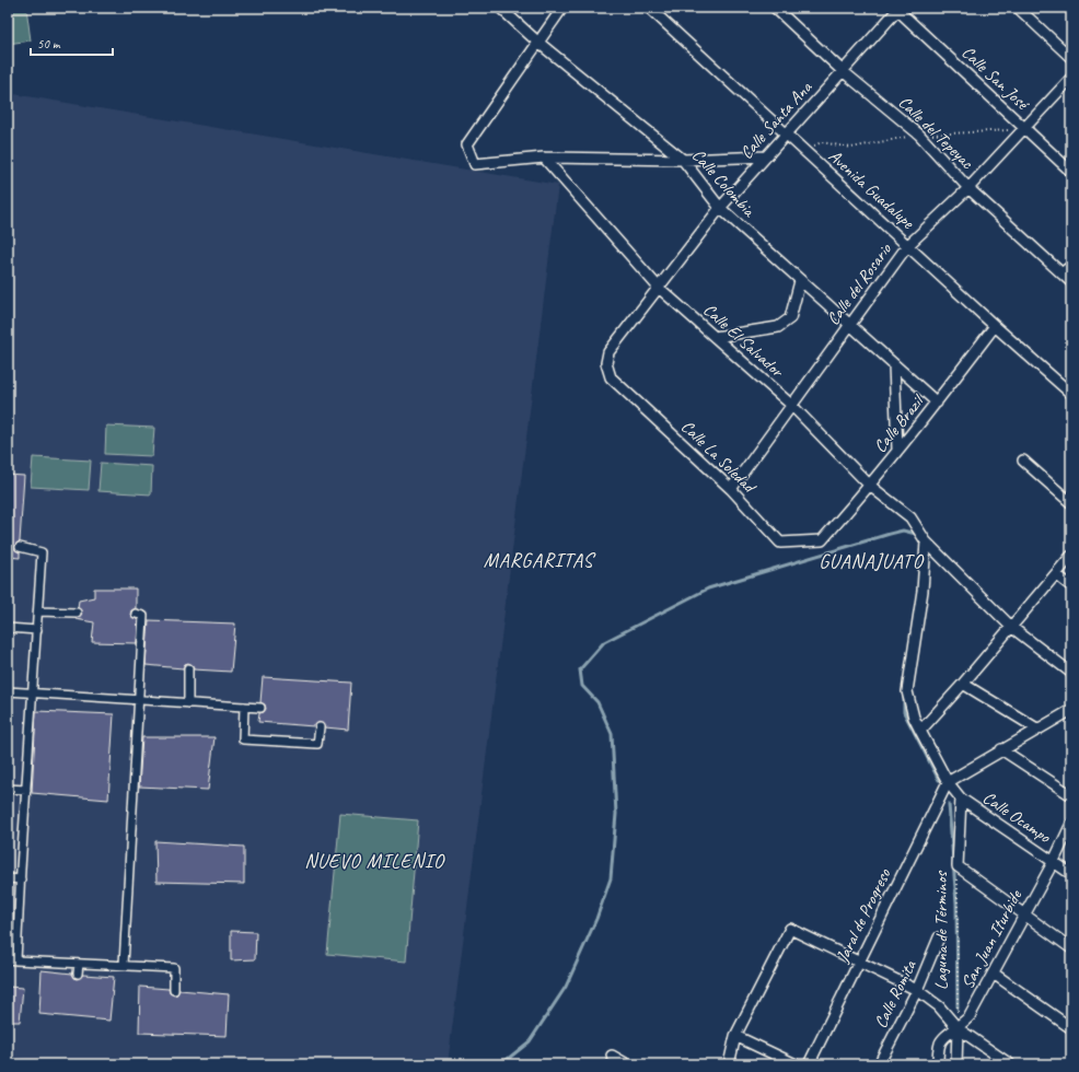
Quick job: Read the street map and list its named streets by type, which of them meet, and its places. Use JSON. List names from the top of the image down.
{
  "streets": {
    "street": [
      "Calle San José",
      "Calle Santa Ana",
      "Calle del Tepeyac",
      "Calle Colombia",
      "Avenida Guadalupe",
      "Calle del Rosario",
      "Calle El Salvador",
      "Calle Brazil",
      "Calle La Soledad",
      "Calle Ocampo",
      "Jaral de Progreso",
      "Laguna de Términos",
      "San Juan Iturbide",
      "Calle Romita"
    ]
  },
  "crossings": [
    ["Calle San José", "Calle Santa Ana"],
    ["Calle San José", "Calle del Rosario"],
    ["Calle Santa Ana", "Calle del Tepeyac"],
    ["Calle Santa Ana", "Calle Colombia"],
    ["Calle Santa Ana", "Avenida Guadalupe"],
    ["Calle Santa Ana", "Calle El Salvador"],
    ["Calle Santa Ana", "Calle La Soledad"],
    ["Calle del Tepeyac", "Calle del Rosario"],
    ["Calle Colombia", "Calle del Rosario"],
    ["Calle Colombia", "Calle Brazil"],
    ["Avenida Guadalupe", "Calle del Rosario"],
    ["Avenida Guadalupe", "Calle Brazil"],
    ["Calle del Rosario", "Calle El Salvador"],
    ["Calle del Rosario", "Calle La Soledad"],
    ["Calle El Salvador", "Calle Brazil"],
    ["Calle El Salvador", "Calle Ocampo"],
    ["Calle Brazil", "Calle La Soledad"],
    ["Calle Ocampo", "Jaral de Progreso"],
    ["Calle Ocampo", "Laguna de Términos"],
    ["Calle Ocampo", "San Juan Iturbide"],
    ["Laguna de Términos", "San Juan Iturbide"]
  ],
  "districts": ["MARGARITAS", "GUANAJUATO", "NUEVO MILENIO"],
  "scale_bar": "50 m"
}
